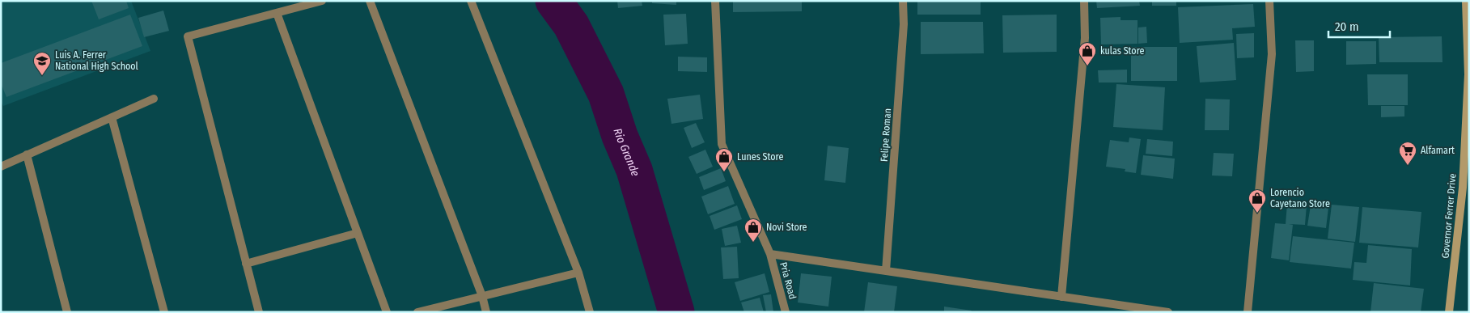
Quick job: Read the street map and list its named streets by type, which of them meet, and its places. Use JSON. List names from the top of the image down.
{
  "streets": {
    "main road": ["Governor Ferrer Drive"],
    "street": ["Felipe Roman", "Pria Road"]
  },
  "water": ["Rio Grande"],
  "places": {
    "shop": [
      "kulas Store",
      "Lunes Store",
      "Lorencio Cayetano Store",
      "Novi Store"
    ],
    "school or university": ["Luis A. Ferrer National High School"],
    "supermarket": ["Alfamart"]
  },
  "scale_bar": "20 m"
}
